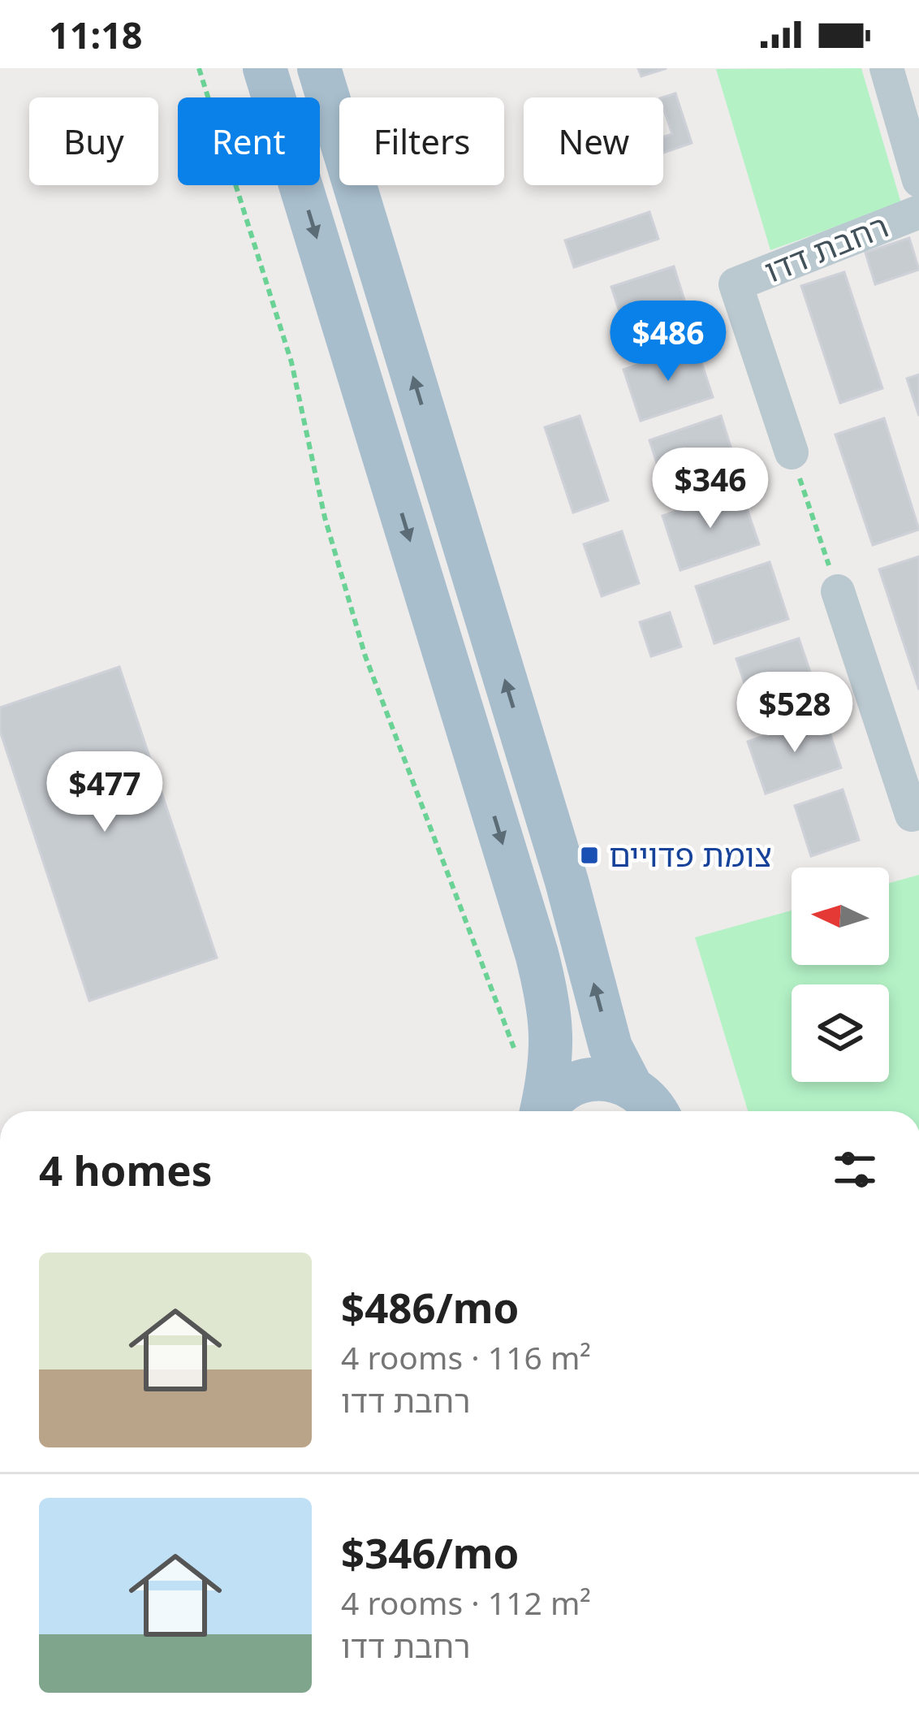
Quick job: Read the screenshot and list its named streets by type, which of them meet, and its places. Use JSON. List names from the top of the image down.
{
  "streets": {
    "street": ["רחבת דדו"]
  },
  "places": {
    "transit": ["צומת פדויים"]
  },
  "north": "left",
  "page": {
    "status": "11:18",
    "chip": [
      "Buy",
      "Rent",
      "Filters",
      "New"
    ],
    "price": [
      "$486",
      "$346",
      "$528",
      "$477"
    ],
    "heading": "4 homes",
    "list": [
      {
        "name": "$486/mo",
        "note": "4 rooms · 116 m² · רחבת דדו"
      },
      {
        "name": "$346/mo",
        "note": "4 rooms · 112 m² · רחבת דדו"
      }
    ]
  }
}
